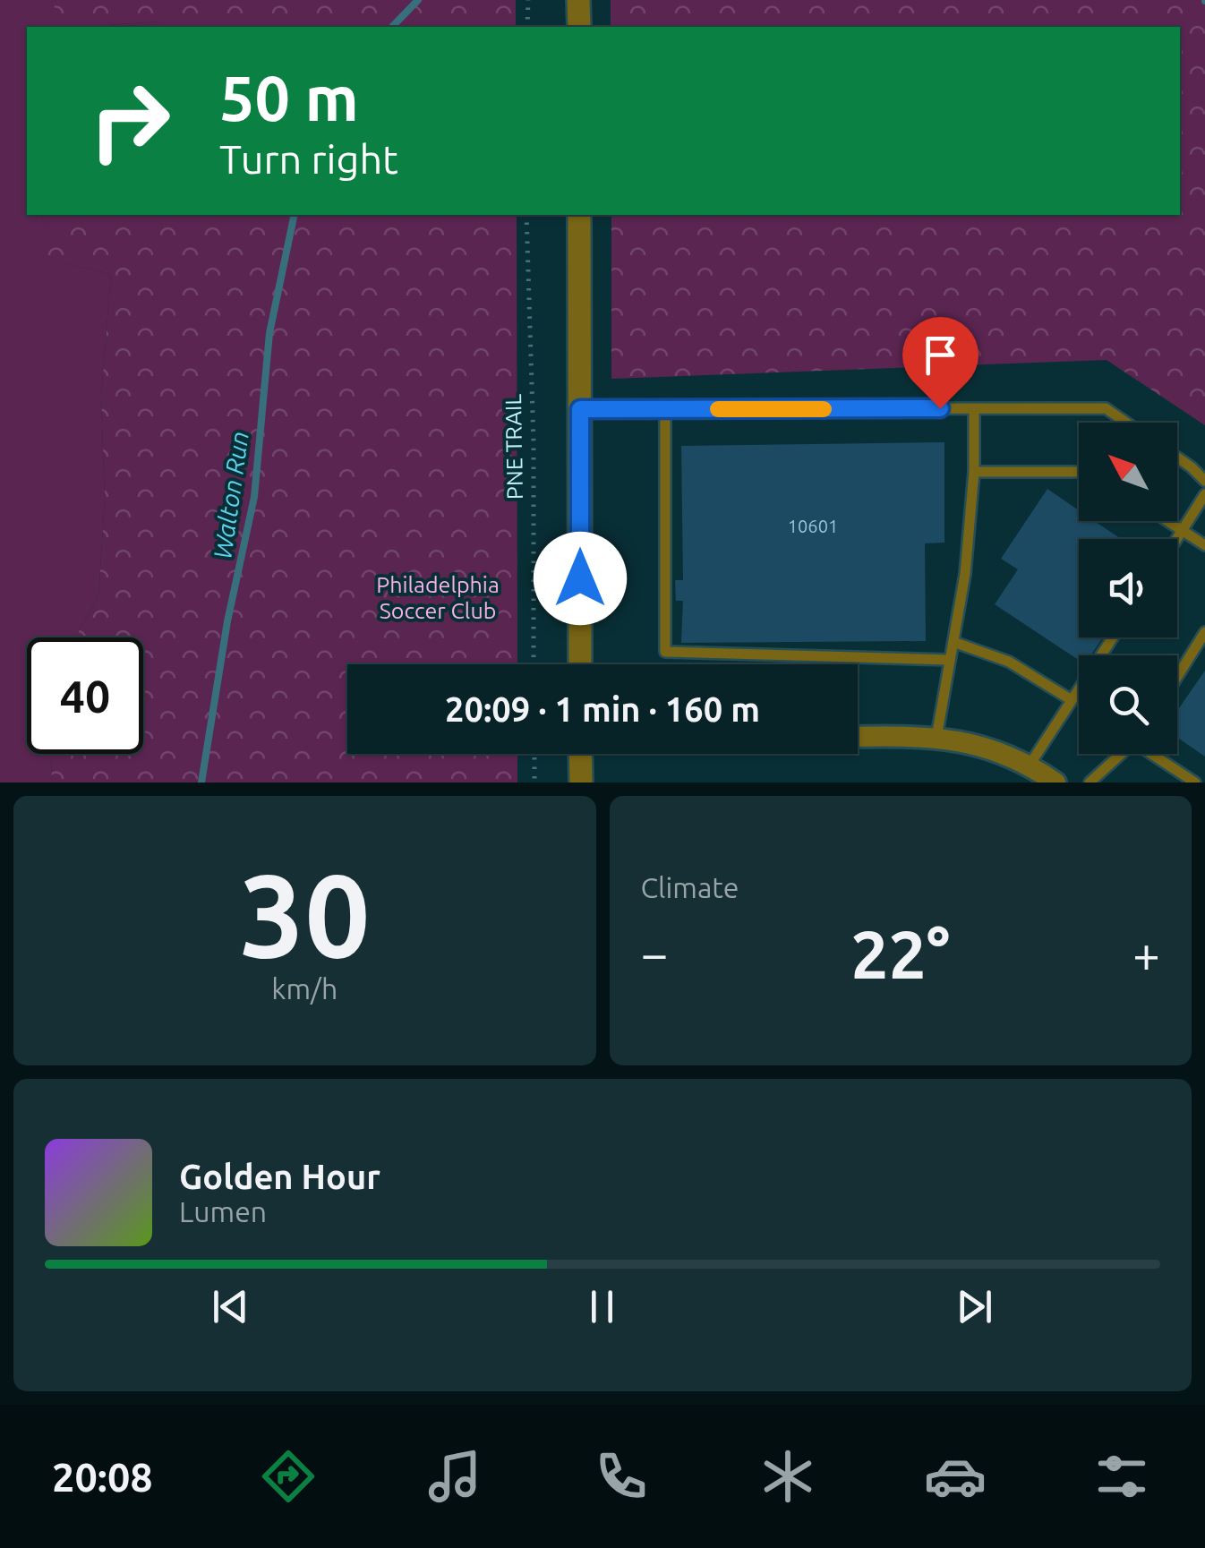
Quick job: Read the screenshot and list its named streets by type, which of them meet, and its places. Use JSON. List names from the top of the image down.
{
  "streets": {
    "path": ["PNE TRAIL"]
  },
  "water": ["Walton Run"],
  "parks": ["Philadelphia Soccer Club"],
  "house_numbers": ["10601"],
  "north": "top left",
  "page": {
    "turn": ["50 m", "Turn right"],
    "limit": "40",
    "trip": "20:09 · 1 min · 160 m",
    "tile": [
      ["30", "km/h"],
      "Climate"
    ],
    "heat": ["−", "22°", "+"],
    "song": ["Golden Hour", "Lumen"],
    "tabs": "20:08"
  }
}
